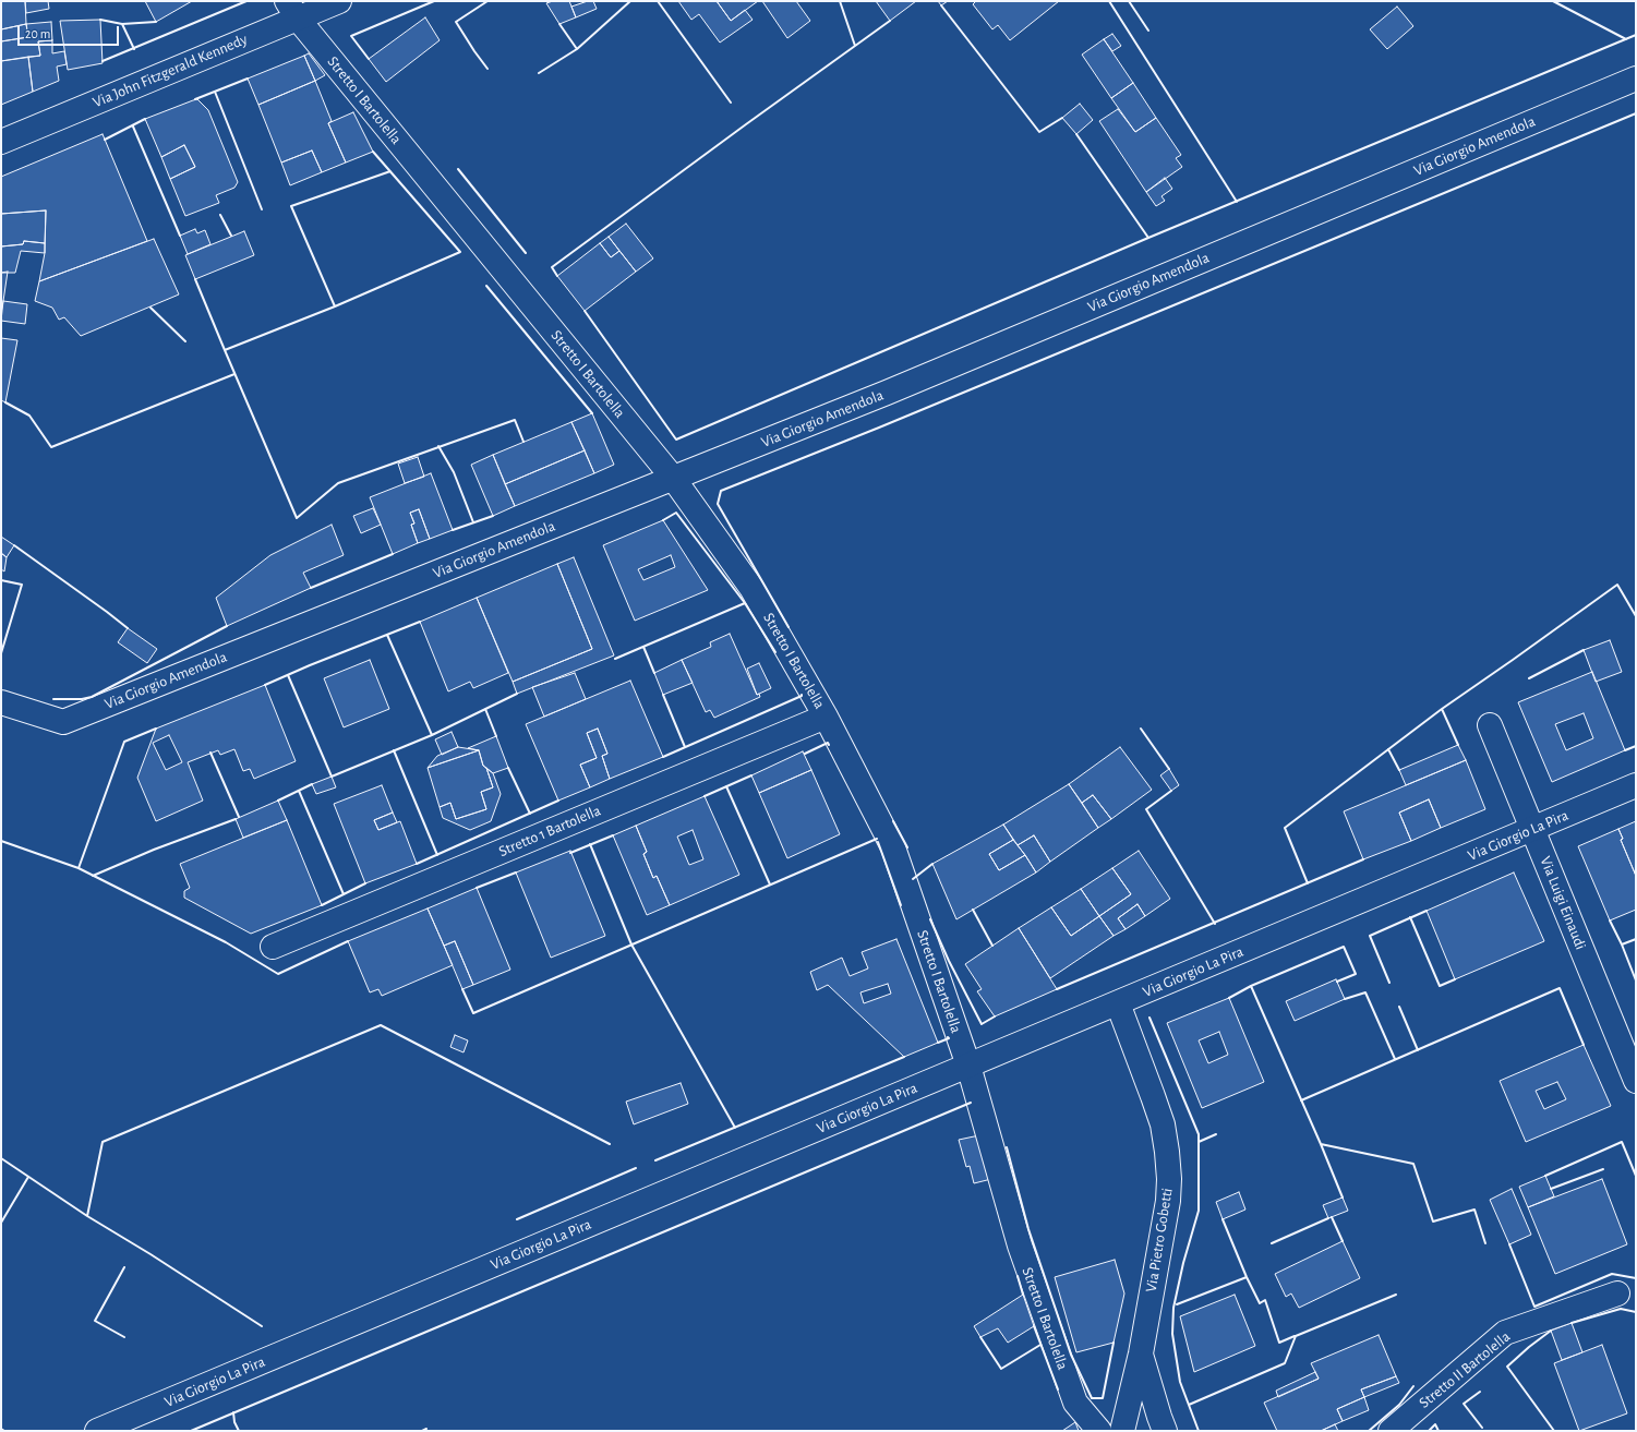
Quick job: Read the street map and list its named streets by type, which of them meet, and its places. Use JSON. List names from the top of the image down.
{
  "streets": {
    "street": [
      "Via John Fitzgerald Kennedy",
      "Stretto I Bartolella",
      "Via Giorgio Amendola",
      "Stretto 1 Bartolella",
      "Via Giorgio La Pira",
      "Via Luigi Einaudi",
      "Via Pietro Gobetti",
      "Stretto II Bartolella"
    ]
  },
  "crossings": [
    ["Via John Fitzgerald Kennedy", "Stretto I Bartolella"],
    ["Stretto I Bartolella", "Via Giorgio Amendola"],
    ["Stretto I Bartolella", "Stretto 1 Bartolella"],
    ["Stretto I Bartolella", "Via Giorgio La Pira"],
    ["Via Giorgio La Pira", "Via Luigi Einaudi"],
    ["Via Giorgio La Pira", "Via Pietro Gobetti"]
  ],
  "scale_bar": "20 m"
}
